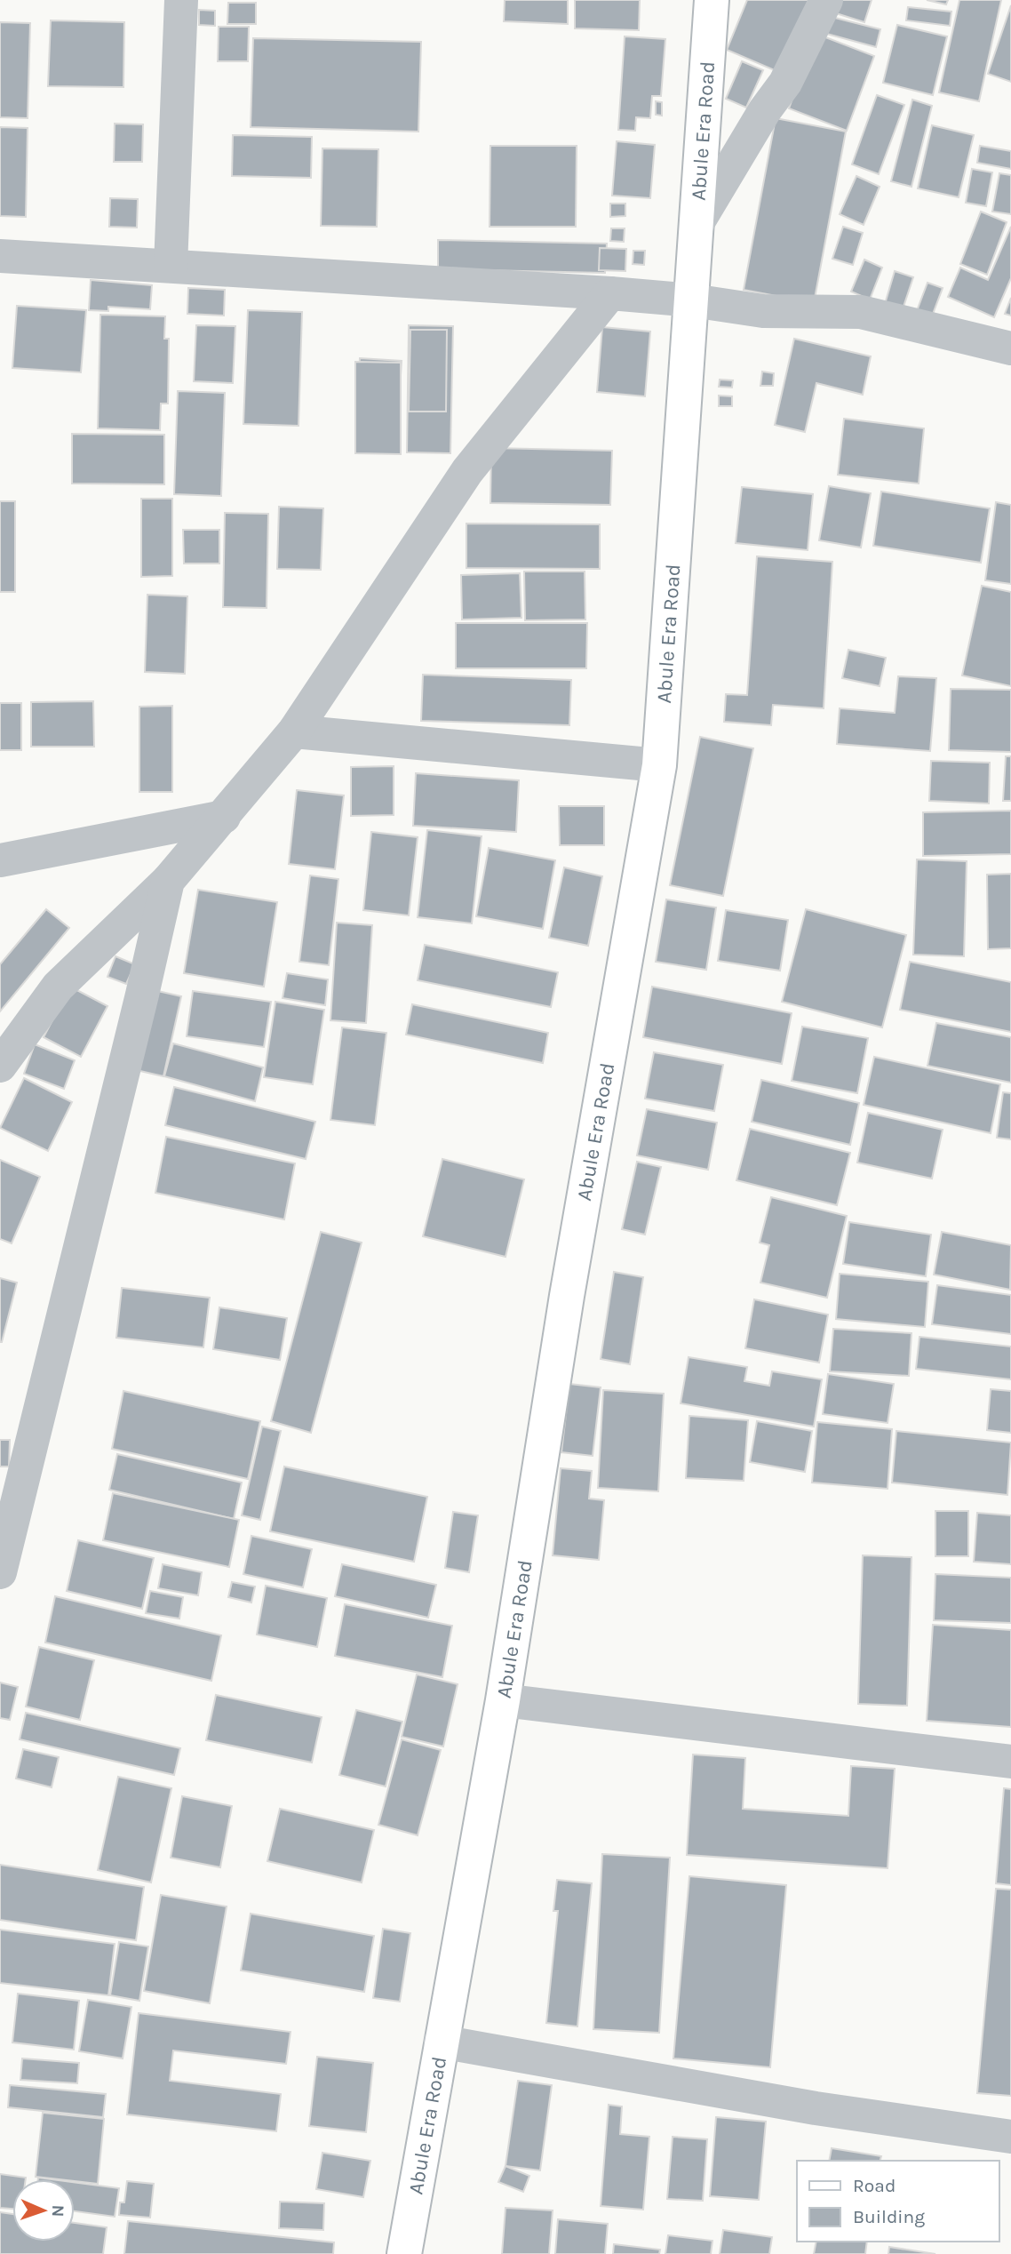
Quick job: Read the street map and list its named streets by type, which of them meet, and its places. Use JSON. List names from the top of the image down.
{
  "streets": {
    "street": ["Abule Era Road"]
  },
  "legend": ["Road", "Building"],
  "north": "right"
}
